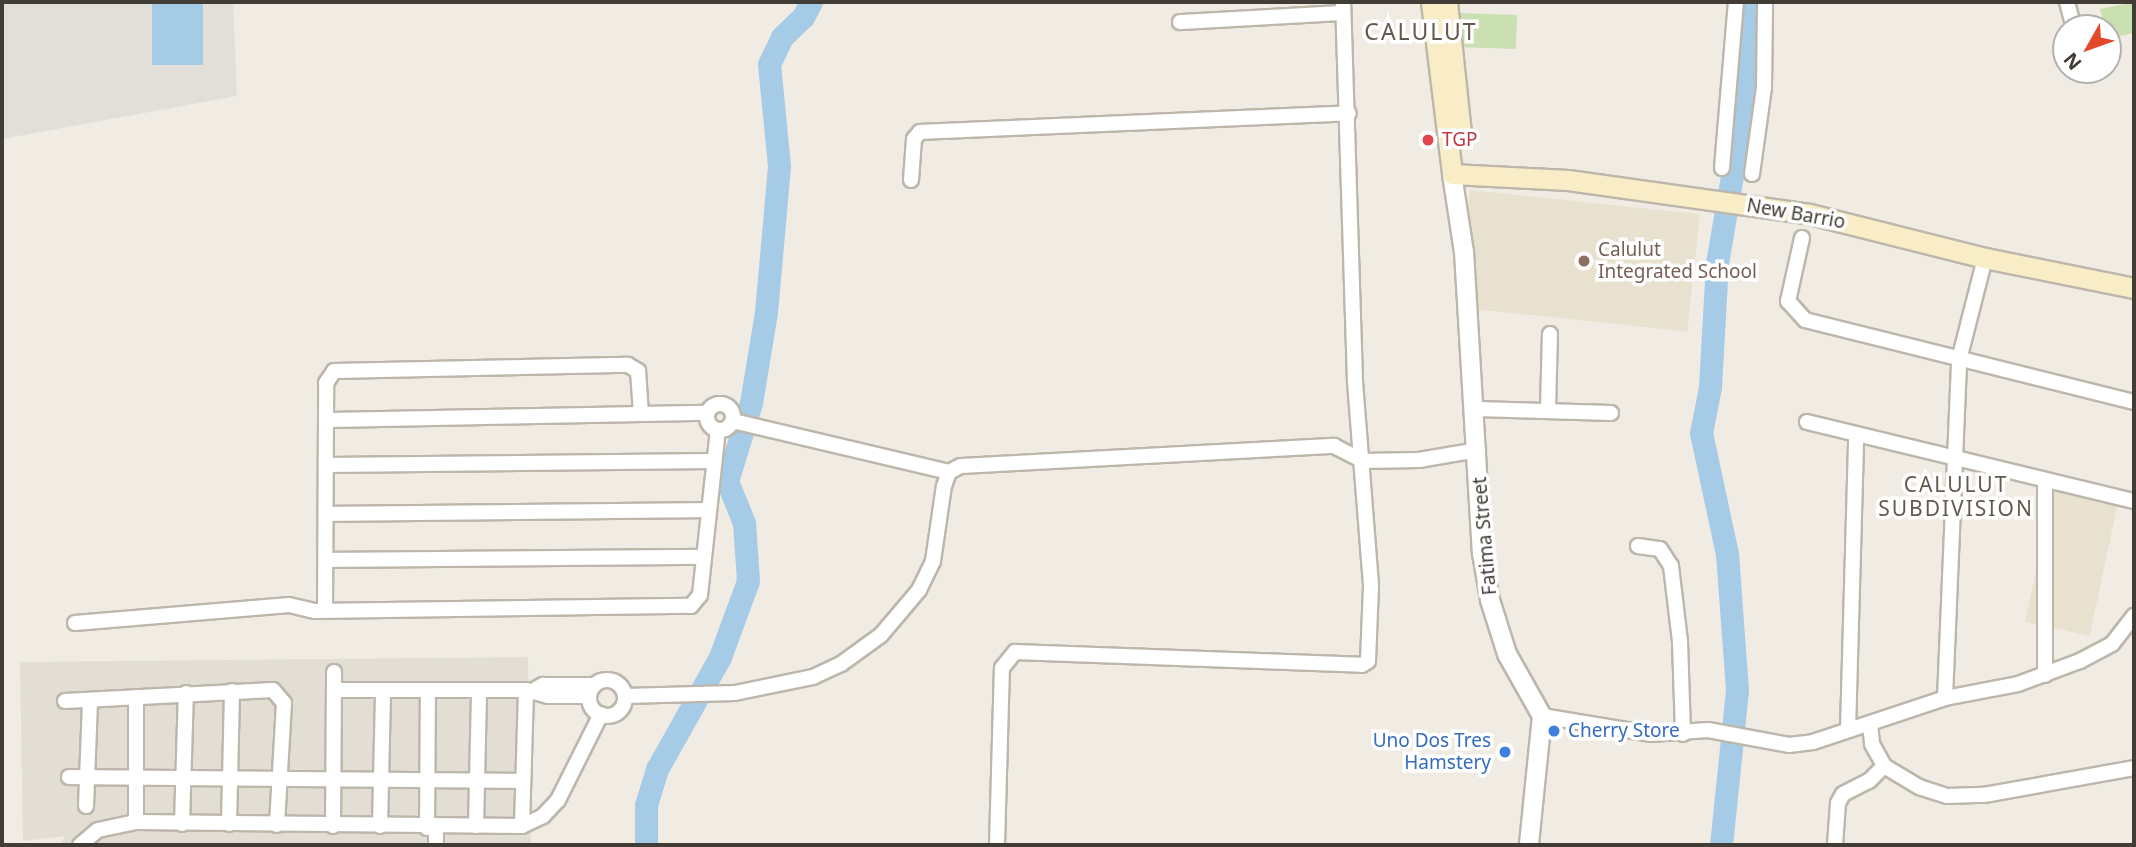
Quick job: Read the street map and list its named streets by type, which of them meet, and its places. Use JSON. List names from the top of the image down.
{
  "streets": {
    "main road": ["New Barrio"],
    "street": ["Fatima Street"]
  },
  "crossings": [
    ["New Barrio", "Fatima Street"]
  ],
  "districts": ["CALULUT", "CALULUT SUBDIVISION"],
  "places": [
    "TGP",
    "Calulut Integrated School",
    "Cherry Store",
    "Uno Dos Tres Hamstery"
  ],
  "north": "bottom left"
}
